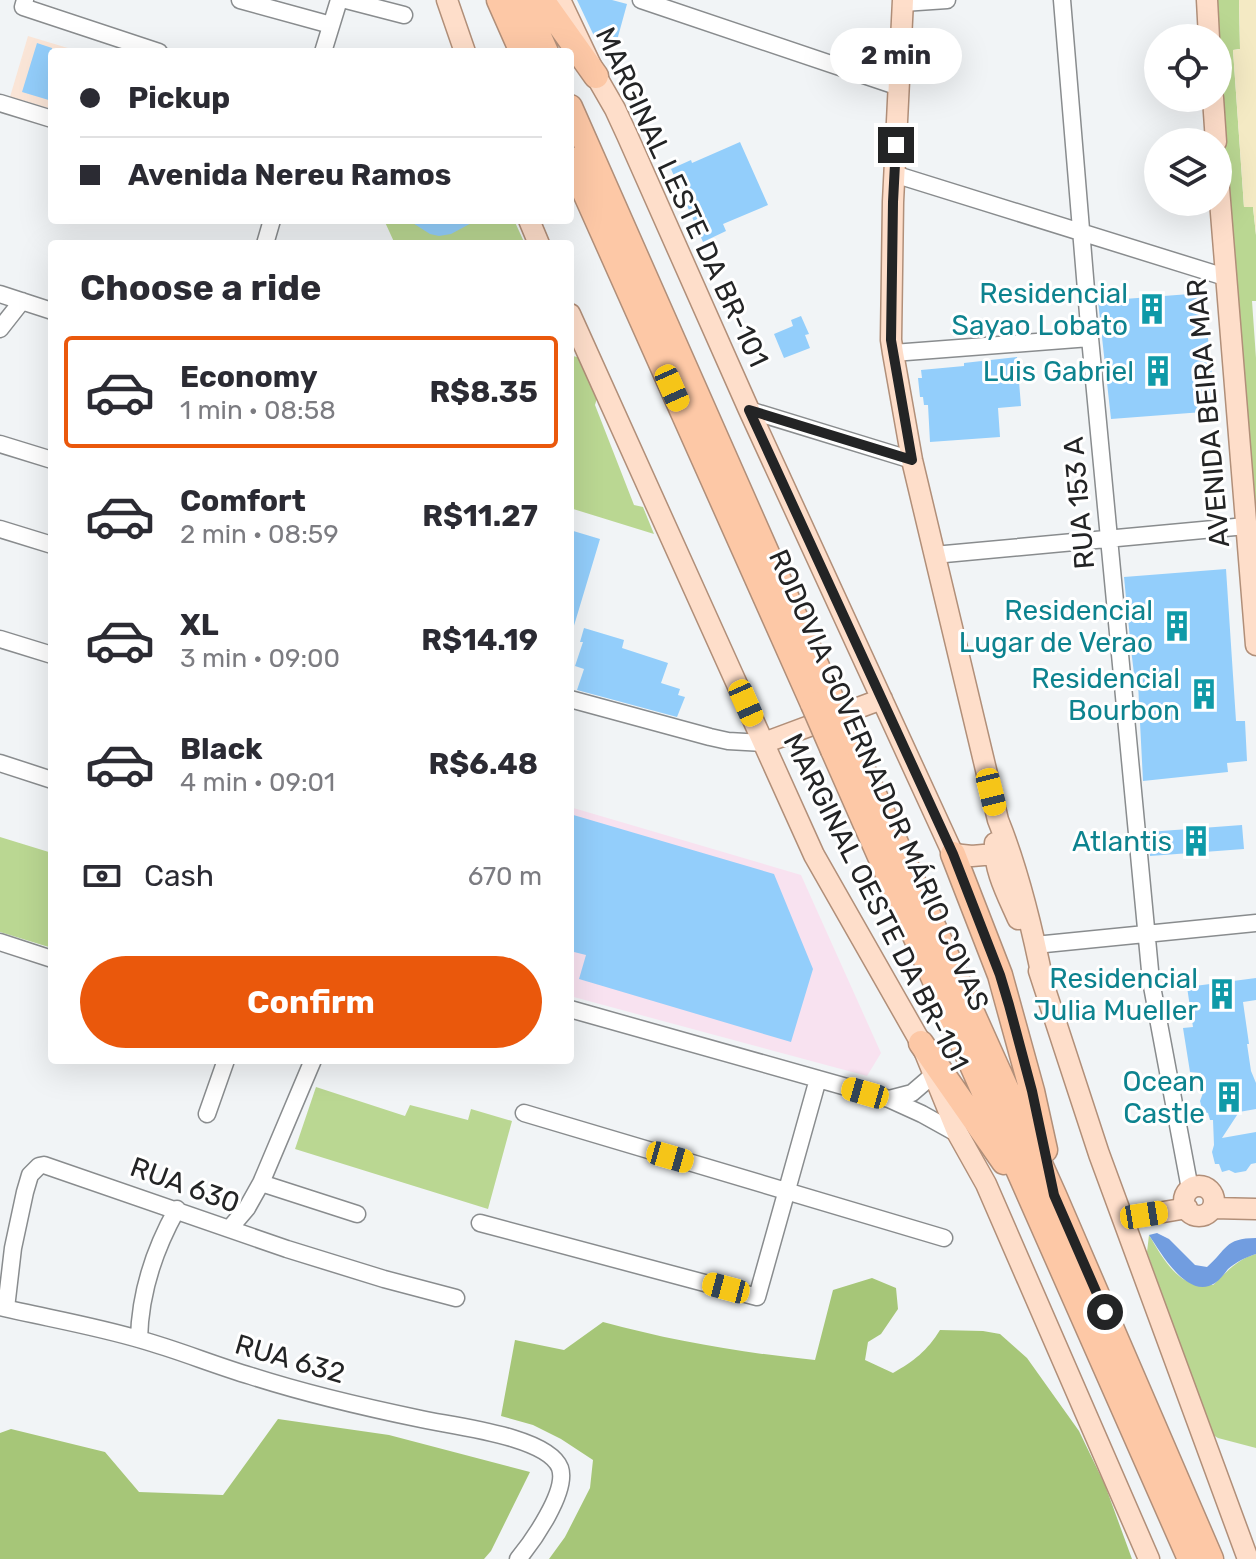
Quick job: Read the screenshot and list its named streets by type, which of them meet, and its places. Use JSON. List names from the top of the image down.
{
  "streets": {
    "highway": ["RODOVIA GOVERNADOR MÁRIO COVAS"],
    "main road": ["MARGINAL LESTE DA BR-101", "AVENIDA BEIRA MAR", "MARGINAL OESTE DA BR-101"],
    "street": ["RUA 153 A", "RUA 630", "RUA 632"]
  },
  "crossings": [
    ["RUA 630", "RUA 632"]
  ],
  "places": {
    "building": [
      "Residencial Sayao Lobato",
      "Luis Gabriel",
      "Residencial Lugar de Verao",
      "Residencial Bourbon",
      "Atlantis",
      "Residencial Julia Mueller",
      "Ocean Castle"
    ]
  },
  "page": {
    "bubble": "2 min",
    "banner": ["Pickup", "Avenida Nereu Ramos"],
    "heading": "Choose a ride",
    "list": [
      {
        "name": "Economy",
        "note": "1 min · 08:58",
        "value": "R$8.35"
      },
      {
        "name": "Comfort",
        "note": "2 min · 08:59",
        "value": "R$11.27"
      },
      {
        "name": "XL",
        "note": "3 min · 09:00",
        "value": "R$14.19"
      },
      {
        "name": "Black",
        "note": "4 min · 09:01",
        "value": "R$6.48"
      }
    ],
    "pay": ["Cash", "670 m"],
    "buttons": "Confirm"
  }
}
